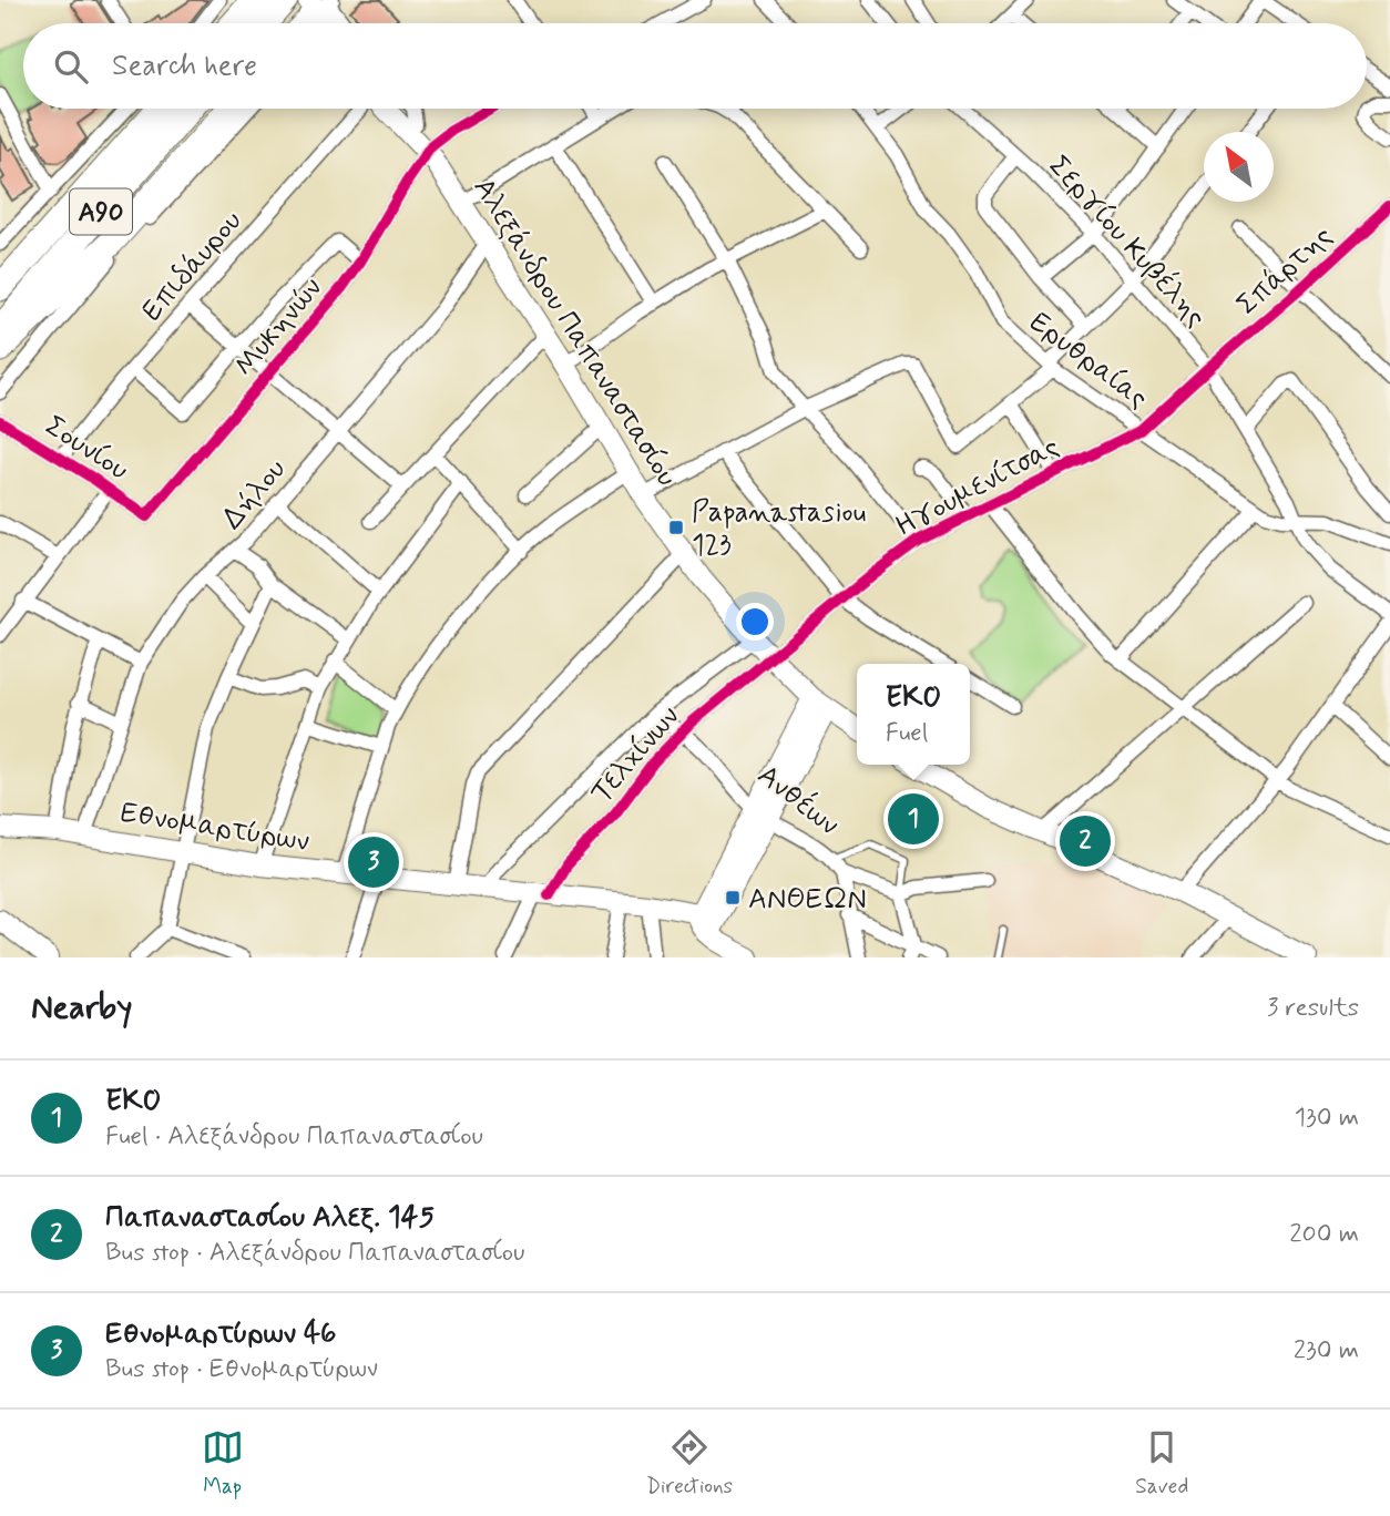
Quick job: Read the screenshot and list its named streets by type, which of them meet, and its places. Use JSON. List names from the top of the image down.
{
  "streets": {
    "highway": ["Α90"],
    "main road": ["Αλεξάνδρου Παπαναστασίου", "Εθνομαρτύρων"],
    "street": [
      "Σεργίου Κυβέλης",
      "Επιδάυρου",
      "Σπάρτης",
      "Μυκηνών",
      "Ερυθραίας",
      "Σουνίου",
      "Ηγουμενίτσας",
      "Δήλου",
      "Τελχίνων",
      "Ανθέων"
    ]
  },
  "crossings": [
    ["Σεργίου Κυβέλης", "Σπάρτης"],
    ["Σεργίου Κυβέλης", "Ερυθραίας"],
    ["Σεργίου Κυβέλης", "Ηγουμενίτσας"],
    ["Επιδάυρου", "Σουνίου"],
    ["Σπάρτης", "Ηγουμενίτσας"],
    ["Μυκηνών", "Αλεξάνδρου Παπαναστασίου"],
    ["Μυκηνών", "Σουνίου"],
    ["Αλεξάνδρου Παπαναστασίου", "Ηγουμενίτσας"],
    ["Αλεξάνδρου Παπαναστασίου", "Δήλου"],
    ["Αλεξάνδρου Παπαναστασίου", "Τελχίνων"],
    ["Ερυθραίας", "Ηγουμενίτσας"],
    ["Ηγουμενίτσας", "Τελχίνων"],
    ["Τελχίνων", "Ανθέων"],
    ["Τελχίνων", "Εθνομαρτύρων"]
  ],
  "places": {
    "transit": ["Papanastasiou 123", "ΑΝΘΕΩΝ"]
  },
  "north": "top left",
  "page": {
    "search": "Search here",
    "popup": ["EKO", "Fuel"],
    "pins": ["1", "2", "3"],
    "heading": ["Nearby", "3 results"],
    "list": [
      {
        "mark": "1",
        "name": "EKO",
        "note": "Fuel · Αλεξάνδρου Παπαναστασίου",
        "value": "130 m"
      },
      {
        "mark": "2",
        "name": "Παπαναστασίου Αλεξ. 145",
        "note": "Bus stop · Αλεξάνδρου Παπαναστασίου",
        "value": "200 m"
      },
      {
        "mark": "3",
        "name": "Εθνομαρτύρων 46",
        "note": "Bus stop · Εθνομαρτύρων",
        "value": "230 m"
      }
    ],
    "nav": ["Map", "Directions", "Saved"]
  }
}
